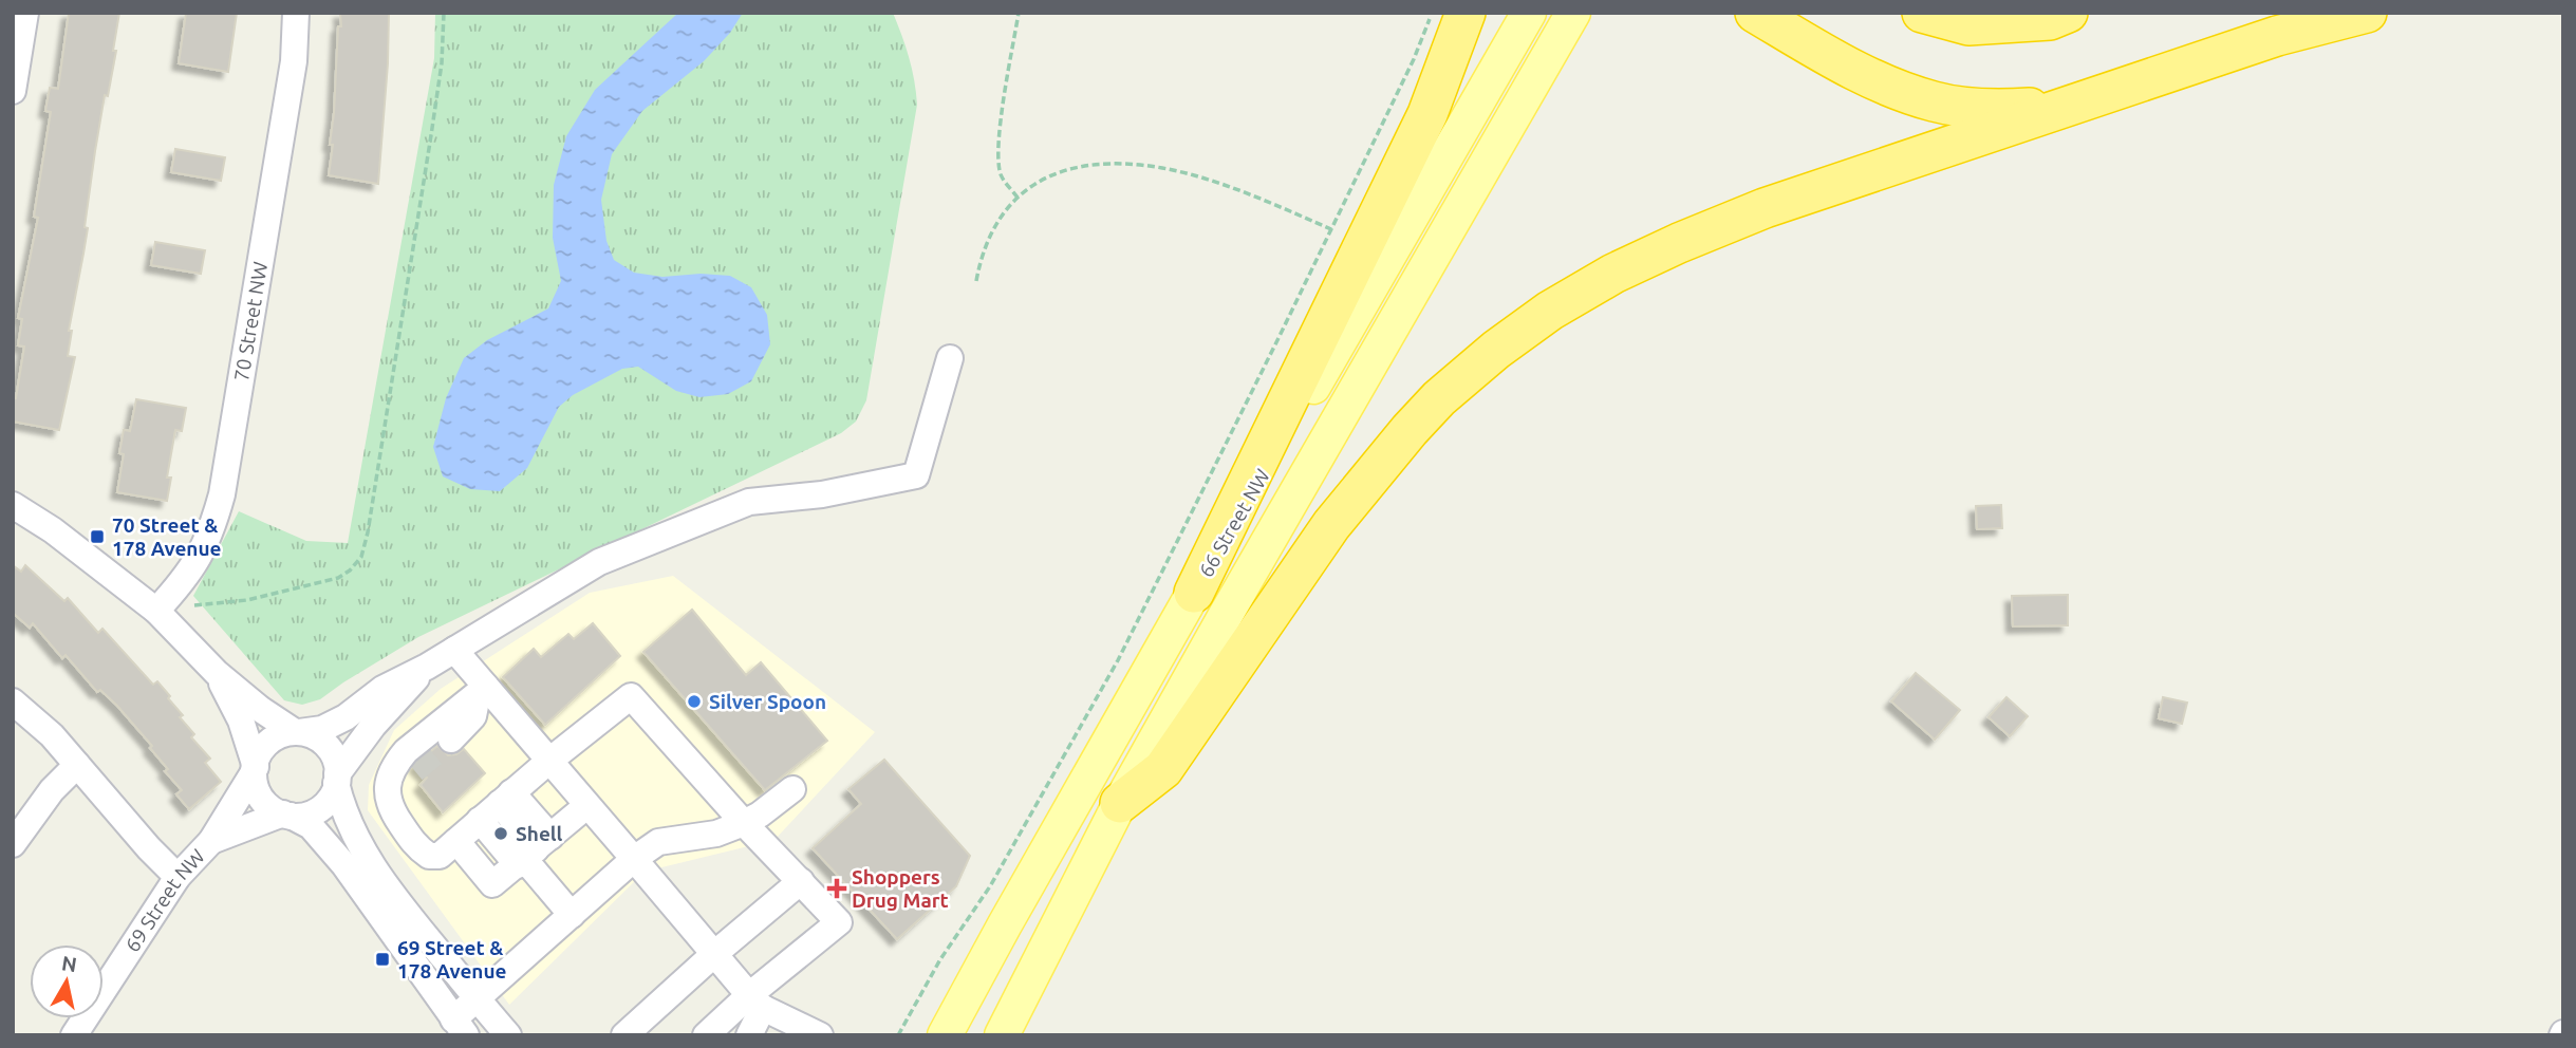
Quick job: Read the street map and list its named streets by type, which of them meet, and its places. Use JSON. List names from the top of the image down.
{
  "streets": {
    "main road": ["66 Street NW"],
    "street": ["70 Street NW", "69 Street NW"]
  },
  "places": {
    "transit": ["70 Street & 178 Avenue", "69 Street & 178 Avenue"],
    "other": ["Silver Spoon", "Shell"],
    "health": ["Shoppers Drug Mart"]
  },
  "north": "top"
}
